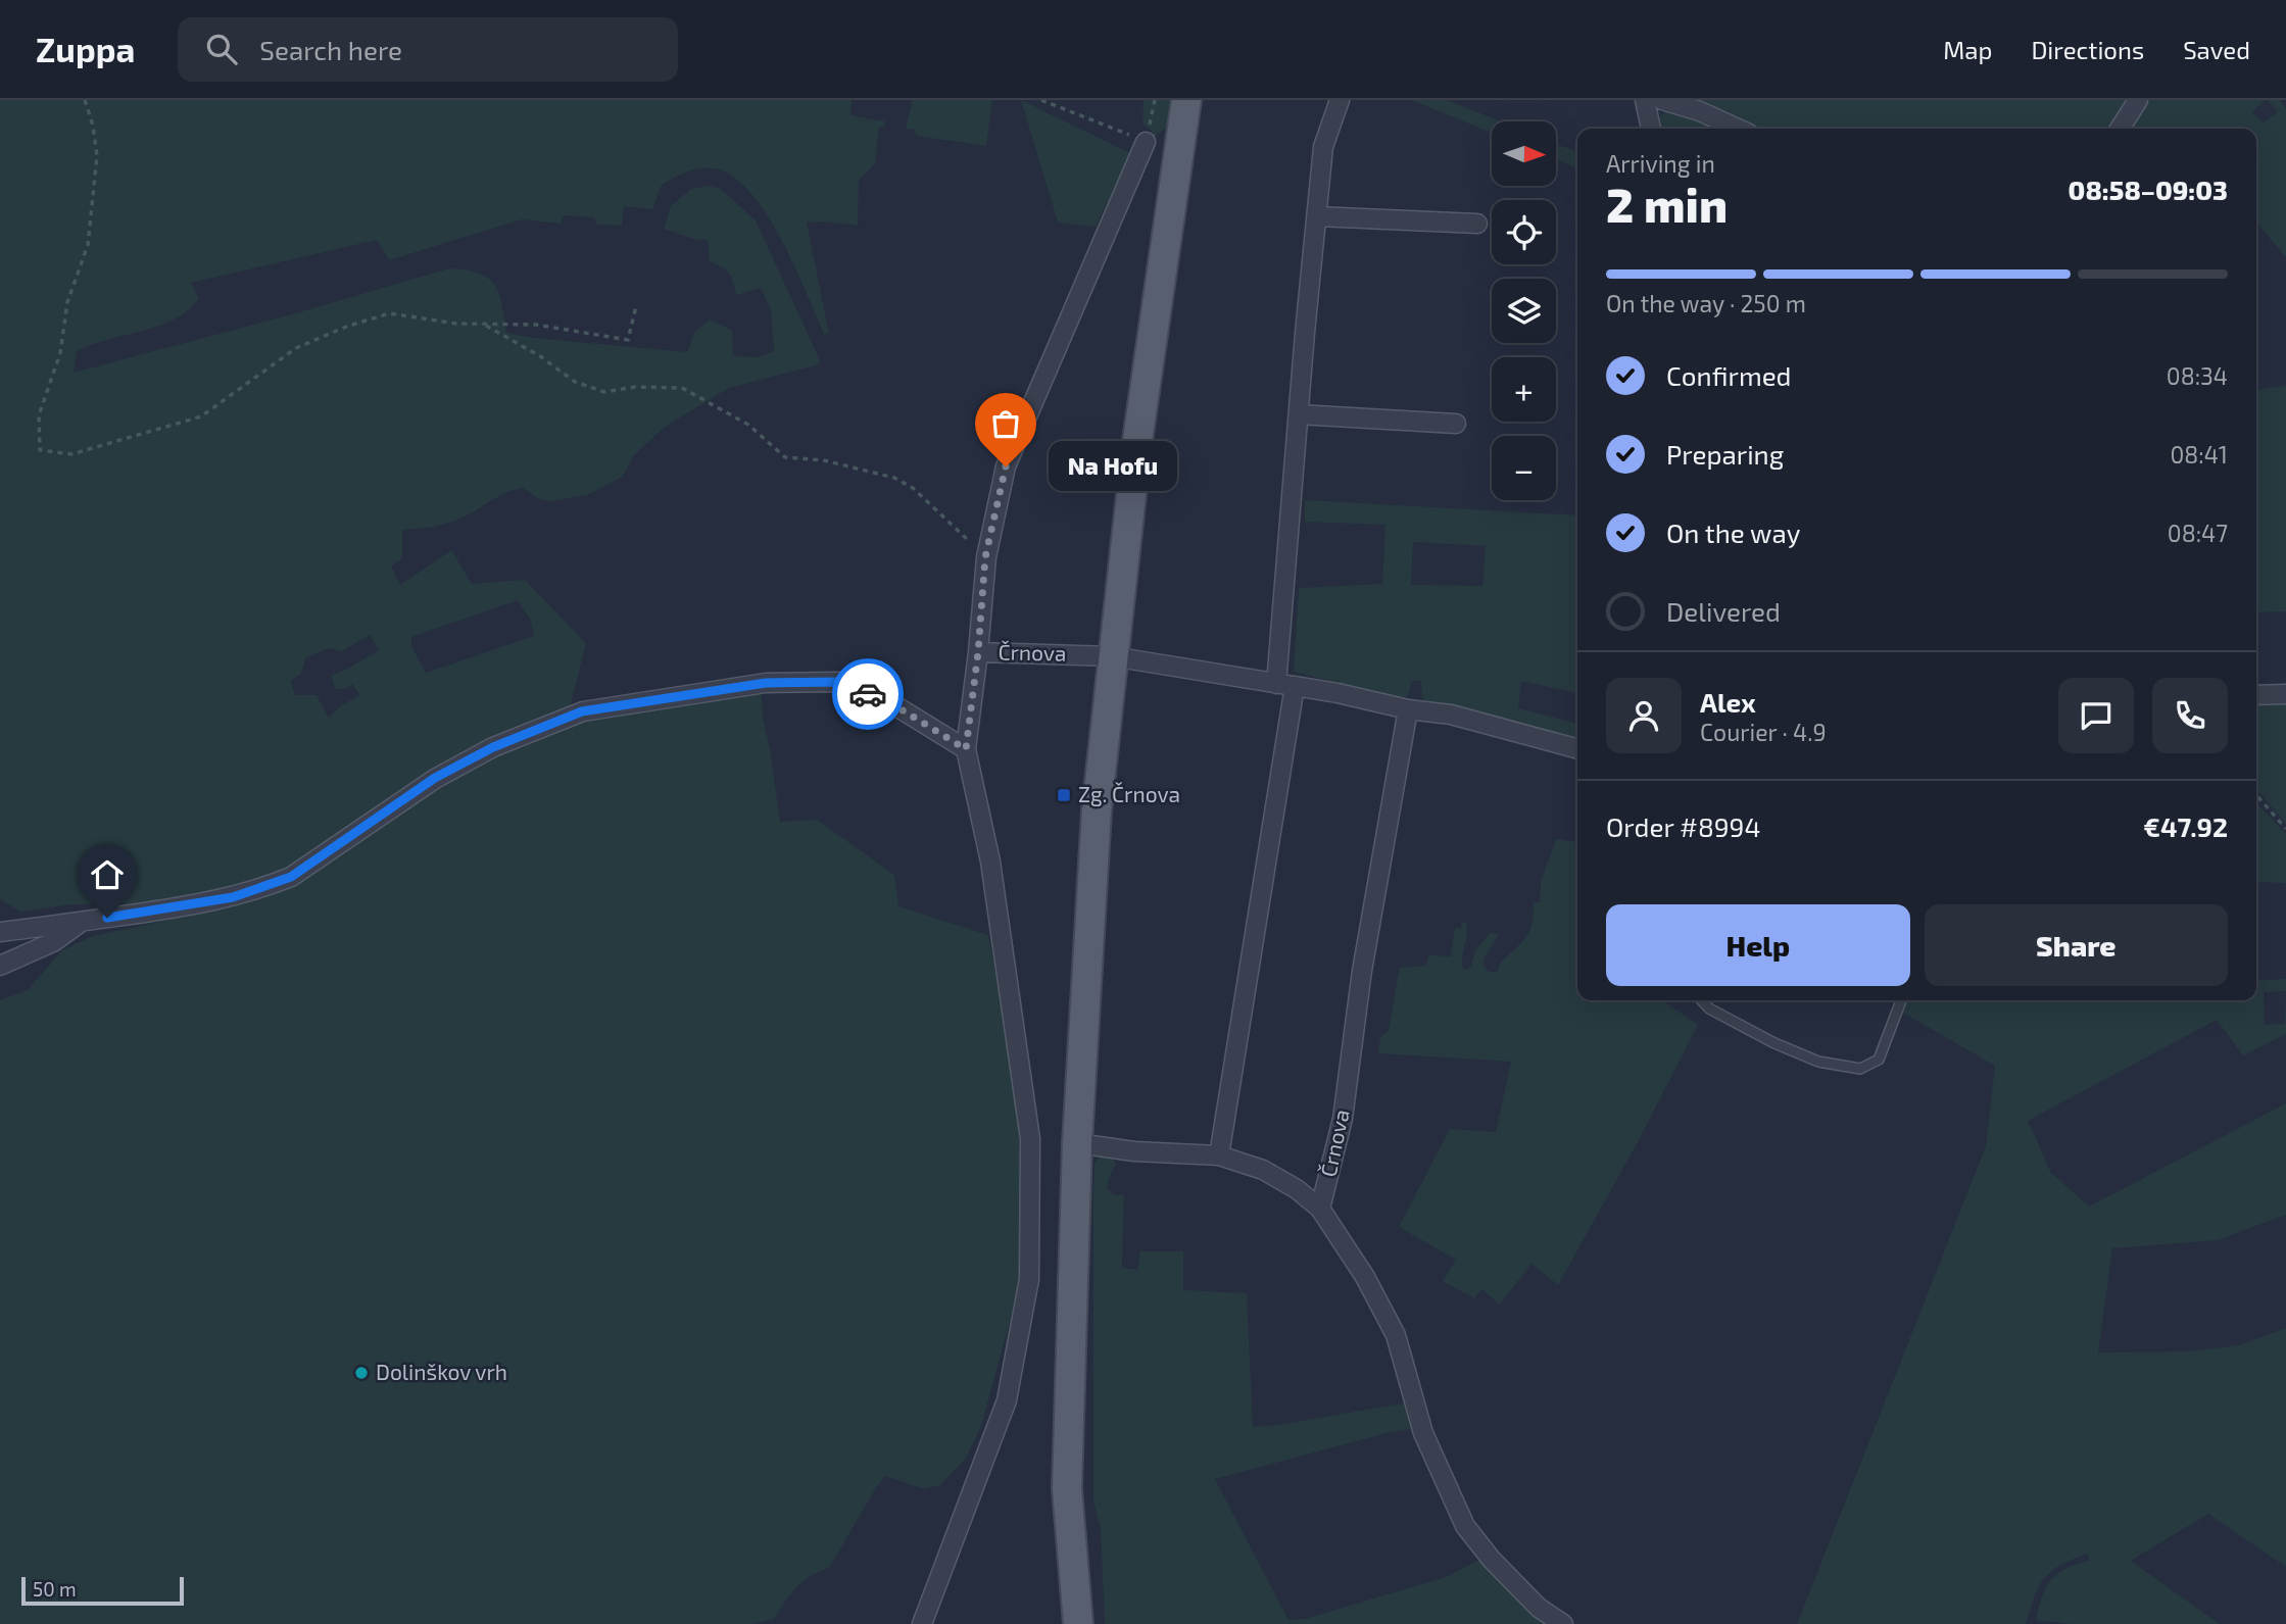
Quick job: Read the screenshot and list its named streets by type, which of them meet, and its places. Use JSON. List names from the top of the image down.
{
  "streets": {
    "street": ["Črnova"]
  },
  "places": {
    "other": ["Na Hofu", "Dolinškov vrh"],
    "transit": ["Zg. Črnova"]
  },
  "scale_bar": "50 m",
  "north": "right",
  "page": {
    "header": "Zuppa",
    "search": "Search here",
    "nav": ["Map", "Directions", "Saved"],
    "map_buttons": ["+", "−"],
    "heading": ["2 min", "Arriving in", "08:58–09:03"],
    "panel": [
      "Alex",
      "Courier · 4.9",
      "Order #8994",
      "€47.92"
    ],
    "bar": "On the way · 250 m",
    "list": [
      ["Confirmed", "08:34"],
      ["Preparing", "08:41"],
      ["On the way", "08:47"],
      "Delivered"
    ],
    "bubble": "Na Hofu",
    "buttons": ["Help", "Share"],
    "scale": "50 m"
  }
}
